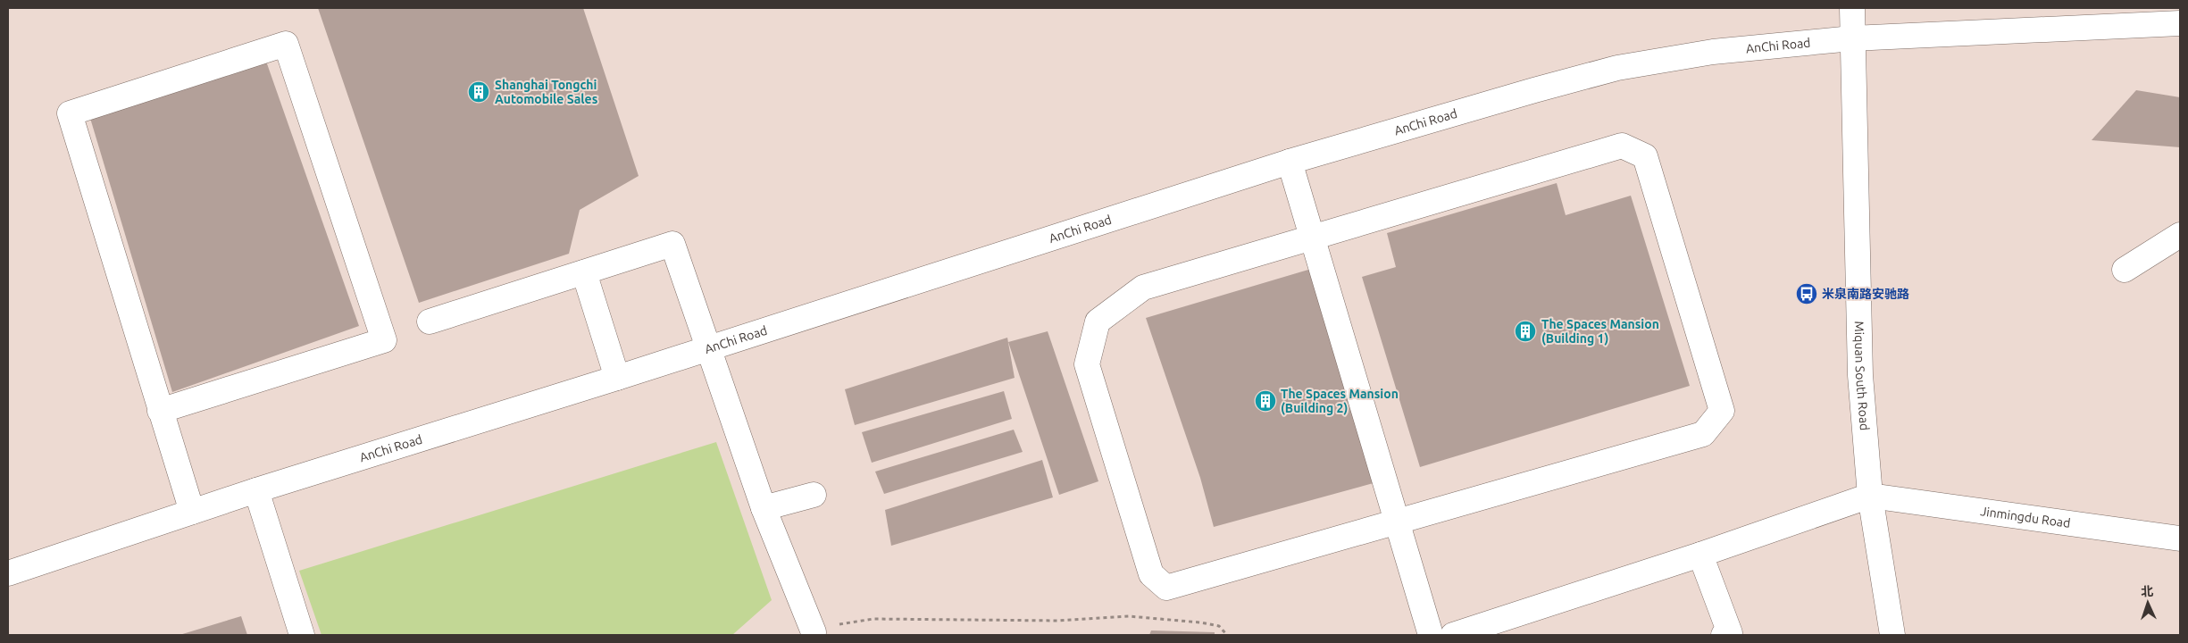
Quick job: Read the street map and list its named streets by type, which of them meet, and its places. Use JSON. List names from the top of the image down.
{
  "streets": {
    "street": ["AnChi Road", "Miquan South Road", "Jinmingdu Road"]
  },
  "crossings": [
    ["AnChi Road", "Miquan South Road"],
    ["Miquan South Road", "Jinmingdu Road"]
  ],
  "places": {
    "building": ["Shanghai Tongchi Automobile Sales", "The Spaces Mansion (Building 1)", "The Spaces Mansion (Building 2)"],
    "bus stop": ["米泉南路安驰路"]
  },
  "north": "top"
}
